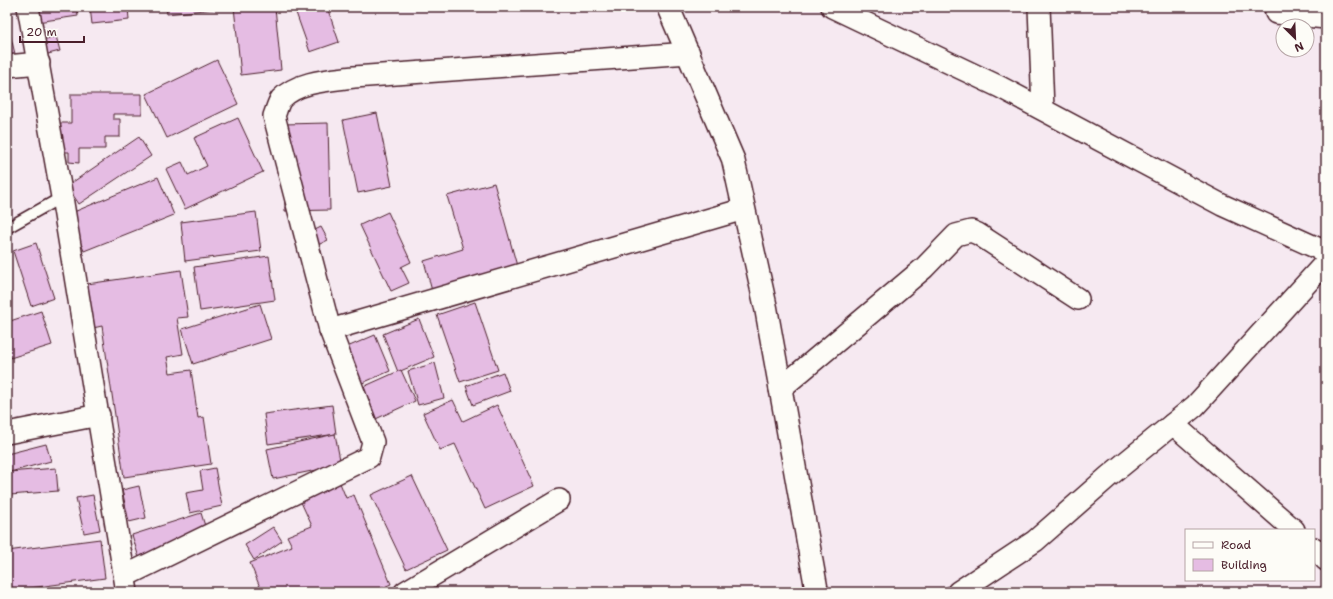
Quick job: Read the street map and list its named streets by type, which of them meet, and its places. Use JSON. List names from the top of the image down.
{
  "legend": ["Road", "Building"],
  "scale_bar": "20 m",
  "north": "bottom right"
}
